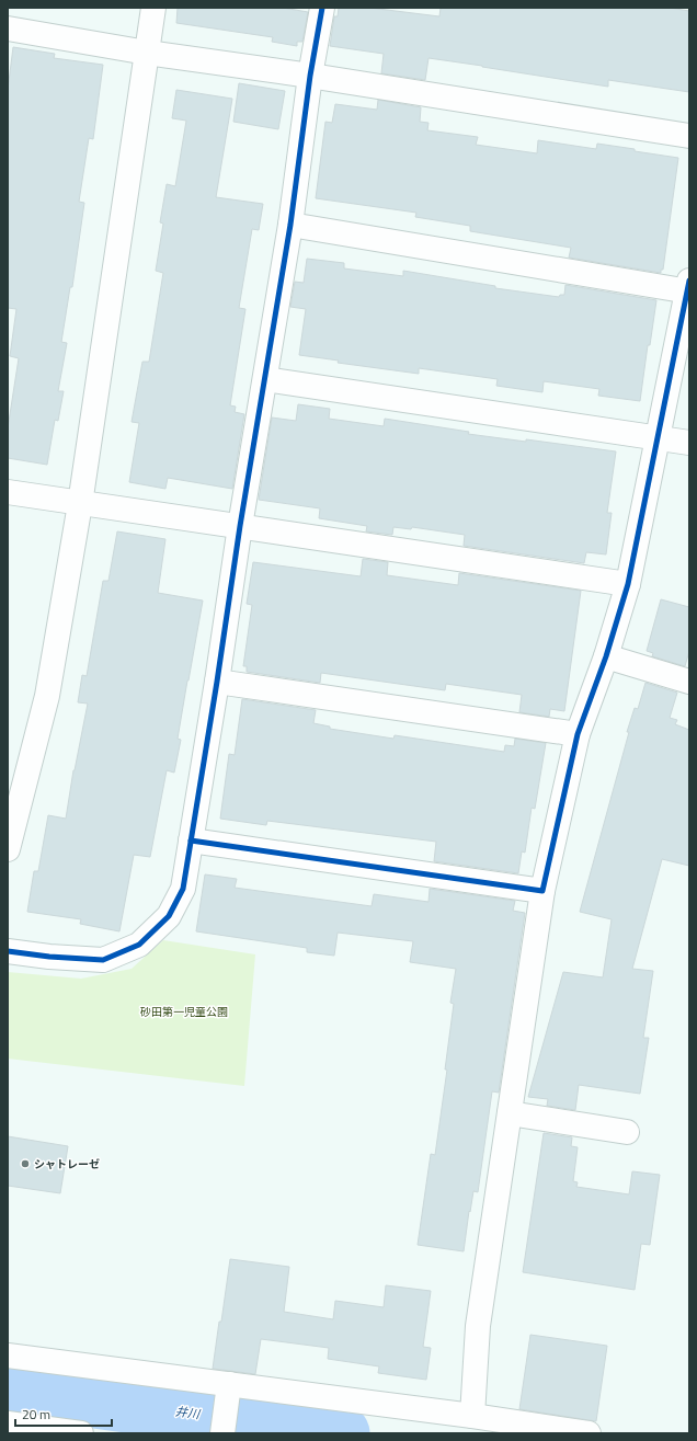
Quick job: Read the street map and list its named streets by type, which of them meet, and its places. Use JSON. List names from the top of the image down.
{
  "water": ["井川"],
  "parks": ["砂田第一児童公園"],
  "places": ["シャトレーゼ"],
  "scale_bar": "20 m"
}
